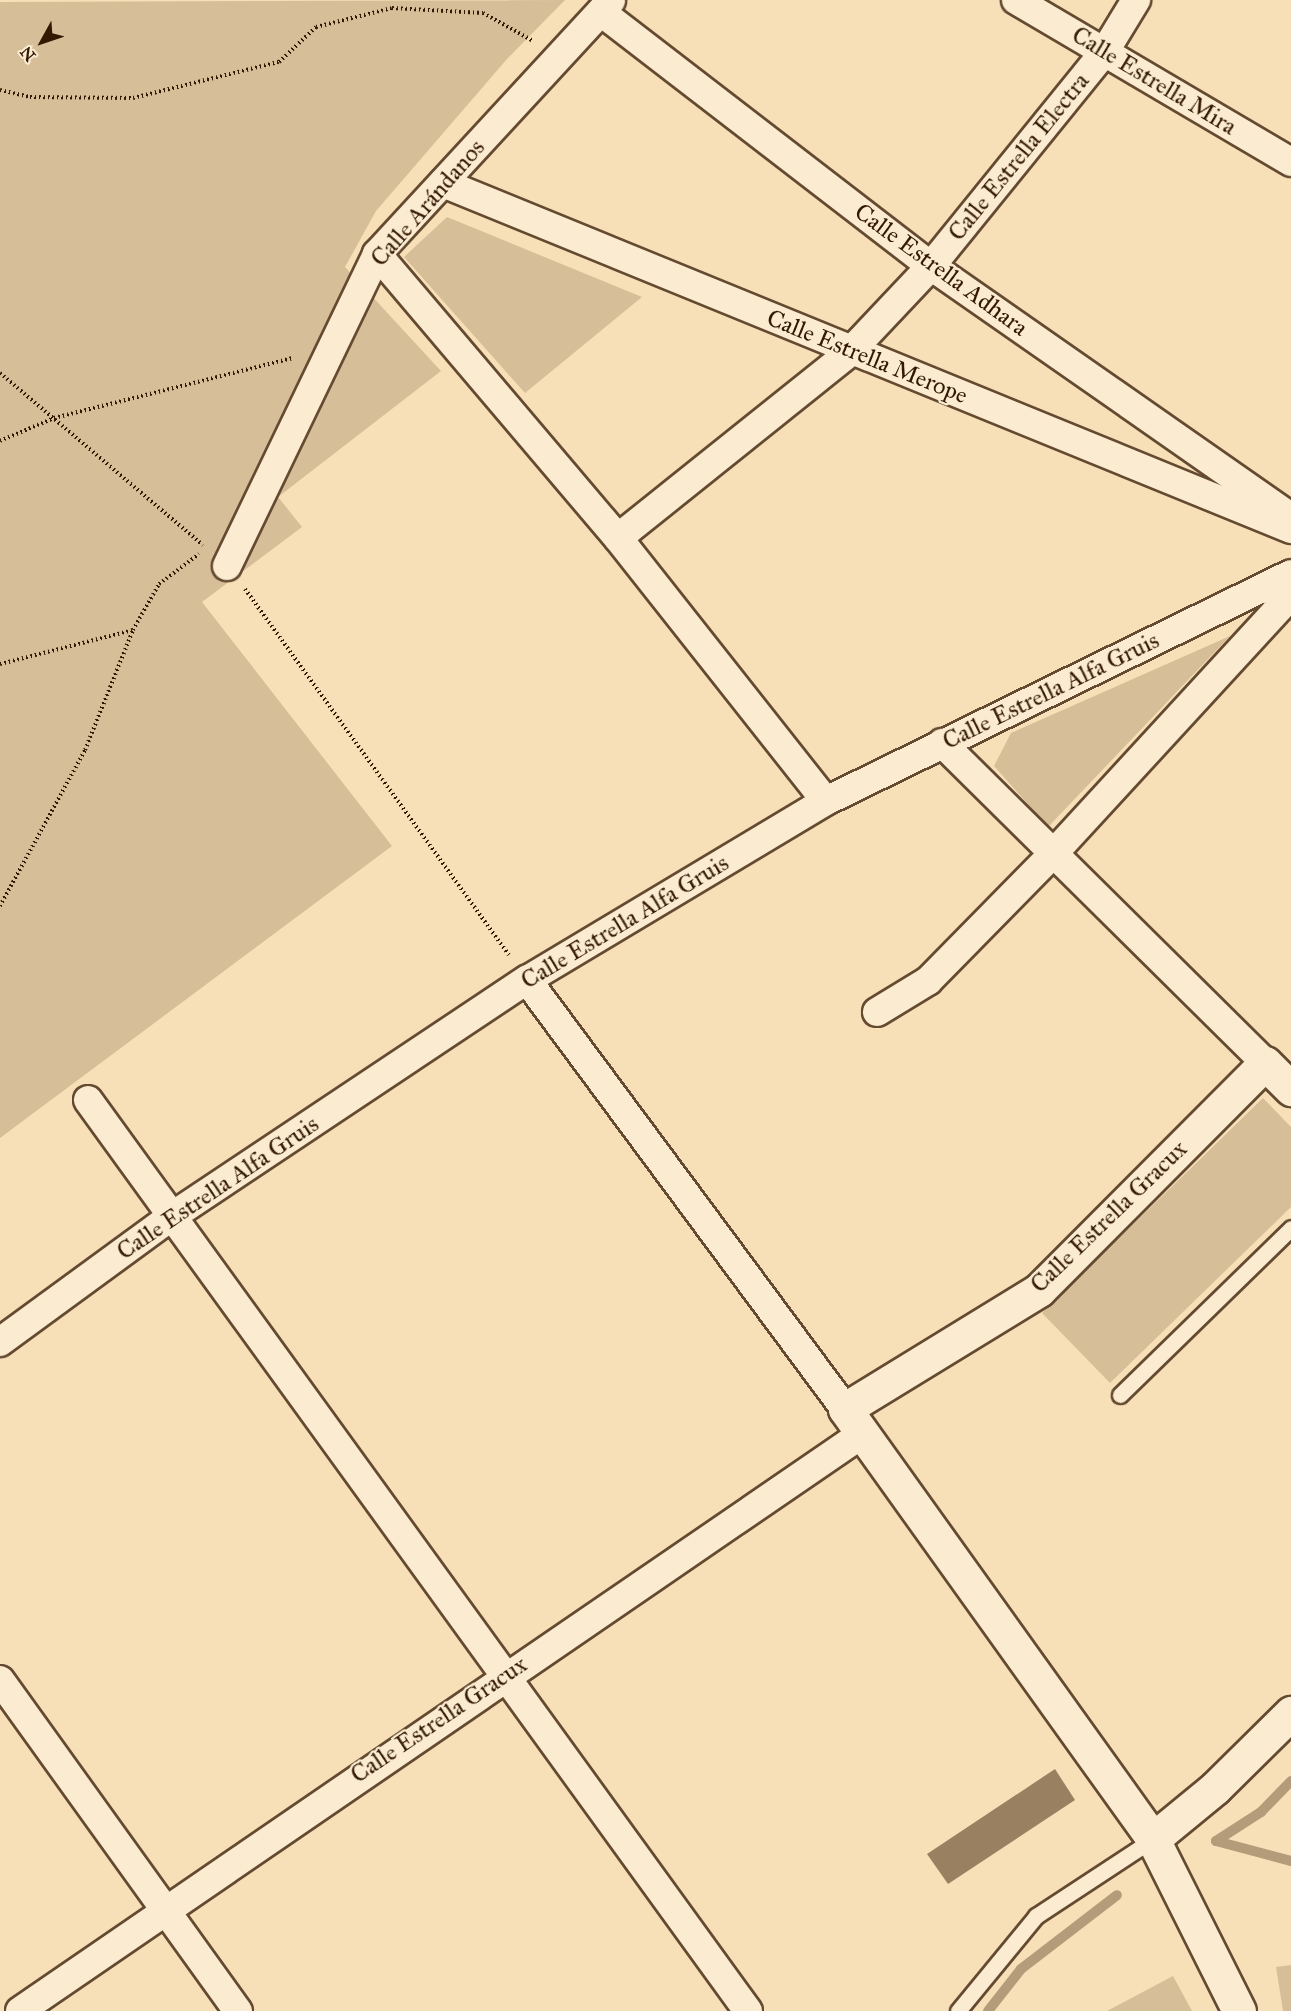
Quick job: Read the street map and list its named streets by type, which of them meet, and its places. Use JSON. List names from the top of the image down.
{
  "streets": {
    "street": [
      "Calle Estrella Mira",
      "Calle Estrella Electra",
      "Calle Arándanos",
      "Calle Estrella Adhara",
      "Calle Estrella Merope",
      "Calle Estrella Alfa Gruis",
      "Calle Estrella Gracux"
    ]
  },
  "crossings": [
    ["Calle Estrella Mira", "Calle Estrella Electra"],
    ["Calle Estrella Electra", "Calle Estrella Adhara"],
    ["Calle Estrella Electra", "Calle Estrella Merope"],
    ["Calle Arándanos", "Calle Estrella Adhara"],
    ["Calle Arándanos", "Calle Estrella Merope"]
  ],
  "north": "bottom left"
}
